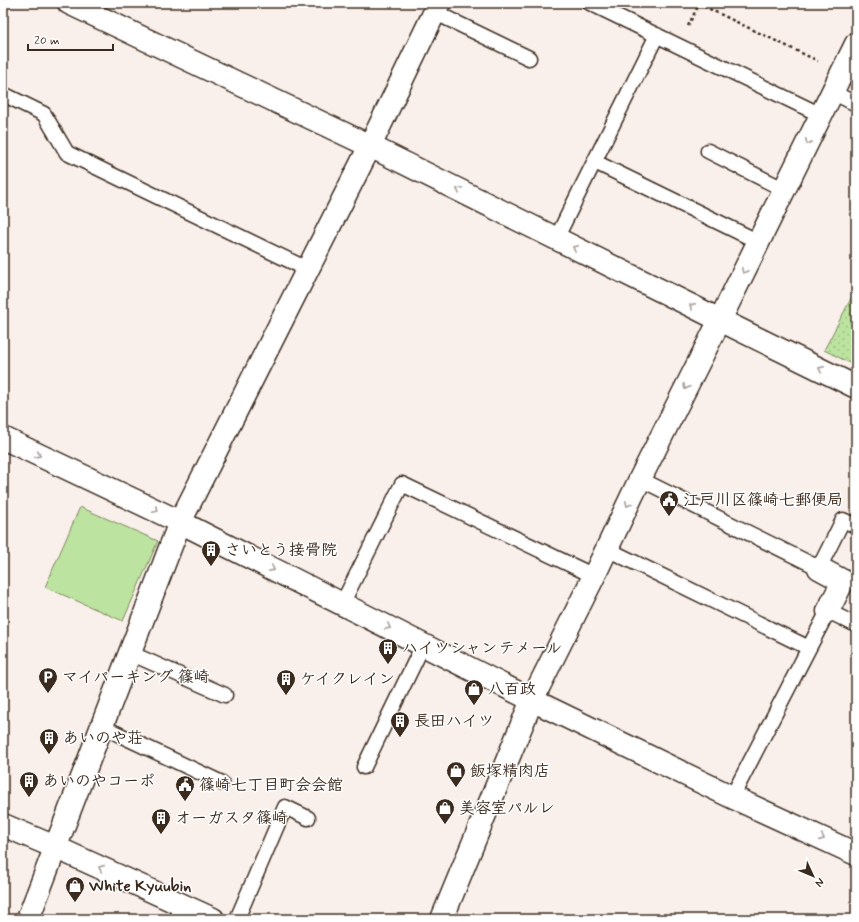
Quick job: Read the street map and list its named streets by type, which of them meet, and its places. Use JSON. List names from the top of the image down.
{
  "places": {
    "public building": ["江戸川区篠崎七郵便局", "篠崎七丁目町会会館"],
    "building": [
      "さいとう接骨院",
      "ハイツシャンテメール",
      "ケイクレイン",
      "長田ハイツ",
      "あいのや荘",
      "あいのやコーポ",
      "オーガスタ篠崎"
    ],
    "parking": ["マイパーキング 篠崎"],
    "shop": [
      "八百政",
      "飯塚精肉店",
      "美容室パルレ",
      "White Kyuubin"
    ]
  },
  "scale_bar": "20 m",
  "north": "bottom right"
}
